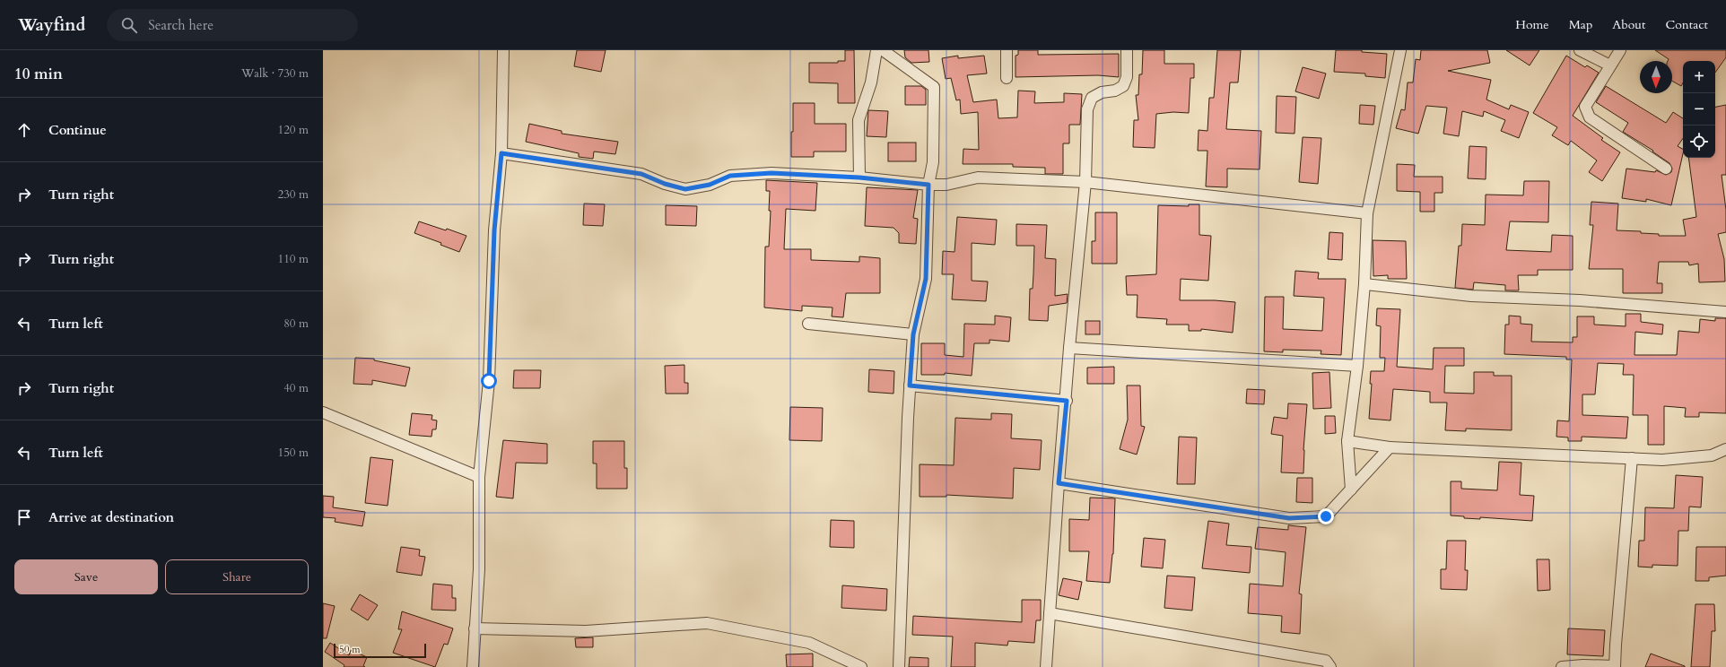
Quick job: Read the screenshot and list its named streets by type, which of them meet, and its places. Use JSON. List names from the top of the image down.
{
  "scale_bar": "50 m",
  "north": "bottom",
  "page": {
    "header": "Wayfind",
    "search": "Search here",
    "nav": [
      "Home",
      "Map",
      "About",
      "Contact"
    ],
    "heading": ["10 min", "Walk · 730 m"],
    "map_buttons": ["+", "−"],
    "list": [
      ["Continue", "120 m"],
      ["Turn right", "230 m"],
      ["Turn right", "110 m"],
      ["Turn left", "80 m"],
      ["Turn right", "40 m"],
      ["Turn left", "150 m"],
      "Arrive at destination"
    ],
    "buttons": ["Save", "Share"],
    "scale": "50 m"
  }
}
